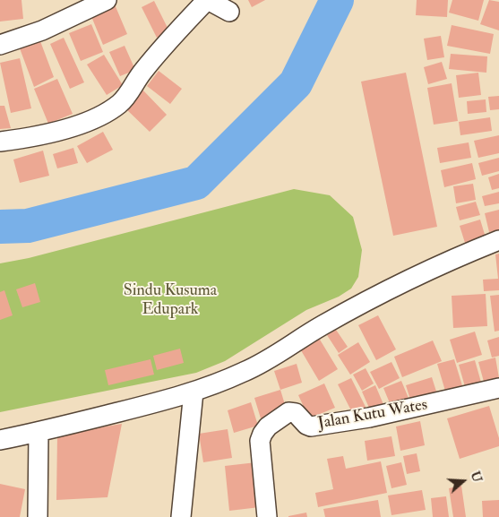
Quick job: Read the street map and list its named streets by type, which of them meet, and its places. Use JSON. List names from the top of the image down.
{
  "streets": {
    "street": ["Jalan Kutu Wates"]
  },
  "parks": ["Sindu Kusuma Edupark"],
  "north": "right"
}
